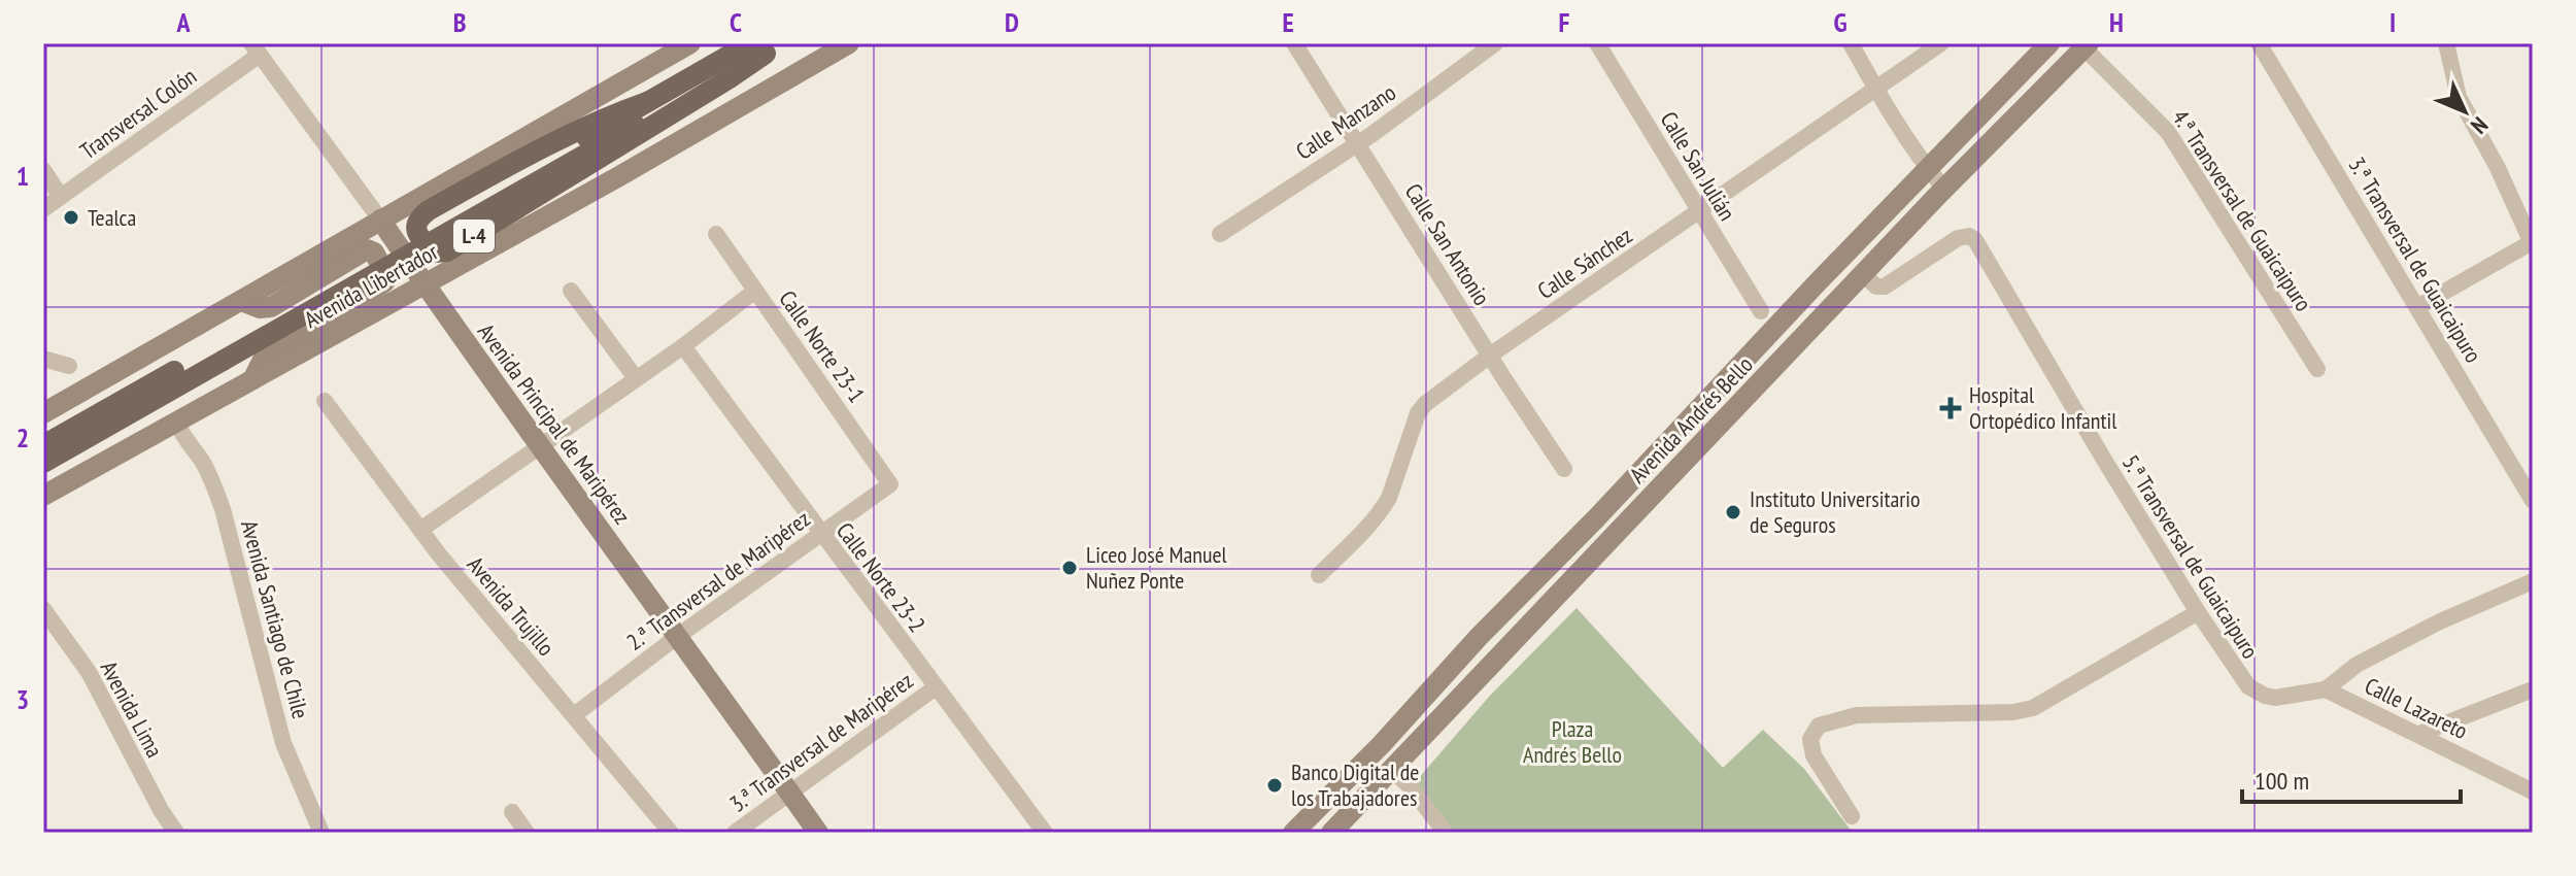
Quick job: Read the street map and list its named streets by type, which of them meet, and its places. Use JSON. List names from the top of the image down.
{
  "streets": {
    "main road": ["L-4", "Avenida Libertador"],
    "street": [
      "Transversal Colón",
      "Calle Manzano",
      "Calle San Julián",
      "4.ª Transversal de Guaicaipuro",
      "Calle San Antonio",
      "3.ª Transversal de Guaicaipuro",
      "Calle Sánchez",
      "Calle Norte 23-1",
      "Avenida Andrés Bello",
      "Avenida Principal de Maripérez",
      "5.ª Transversal de Guaicaipuro",
      "Calle Norte 23-2",
      "2.ª Transversal de Maripérez",
      "Avenida Trujillo",
      "Avenida Santiago de Chile",
      "Calle Lazareto",
      "Avenida Lima",
      "3.ª Transversal de Maripérez"
    ]
  },
  "crossings": [
    ["Transversal Colón", "Avenida Principal de Maripérez"],
    ["Calle Manzano", "Calle San Antonio"],
    ["Calle San Julián", "Calle Sánchez"],
    ["4.ª Transversal de Guaicaipuro", "Avenida Andrés Bello"],
    ["L-4", "Avenida Libertador"],
    ["Calle San Antonio", "Calle Sánchez"],
    ["Avenida Libertador", "Avenida Principal de Maripérez"],
    ["Avenida Libertador", "Avenida Santiago de Chile"],
    ["Calle Norte 23-1", "2.ª Transversal de Maripérez"],
    ["Avenida Andrés Bello", "5.ª Transversal de Guaicaipuro"],
    ["Avenida Principal de Maripérez", "2.ª Transversal de Maripérez"],
    ["Avenida Principal de Maripérez", "3.ª Transversal de Maripérez"],
    ["5.ª Transversal de Guaicaipuro", "Calle Lazareto"],
    ["Calle Norte 23-2", "2.ª Transversal de Maripérez"],
    ["Calle Norte 23-2", "3.ª Transversal de Maripérez"],
    ["2.ª Transversal de Maripérez", "Avenida Trujillo"]
  ],
  "parks": ["Plaza Andrés Bello"],
  "places": {
    "other": [
      "Tealca",
      "Instituto Universitario de Seguros",
      "Liceo José Manuel Nuñez Ponte",
      "Banco Digital de los Trabajadores"
    ],
    "health": ["Hospital Ortopédico Infantil"]
  },
  "scale_bar": "100 m",
  "north": "bottom right",
  "grid": {
    "columns": [
      "A",
      "B",
      "C",
      "D",
      "E",
      "F",
      "G",
      "H",
      "I"
    ],
    "rows": ["1", "2", "3"]
  }
}
